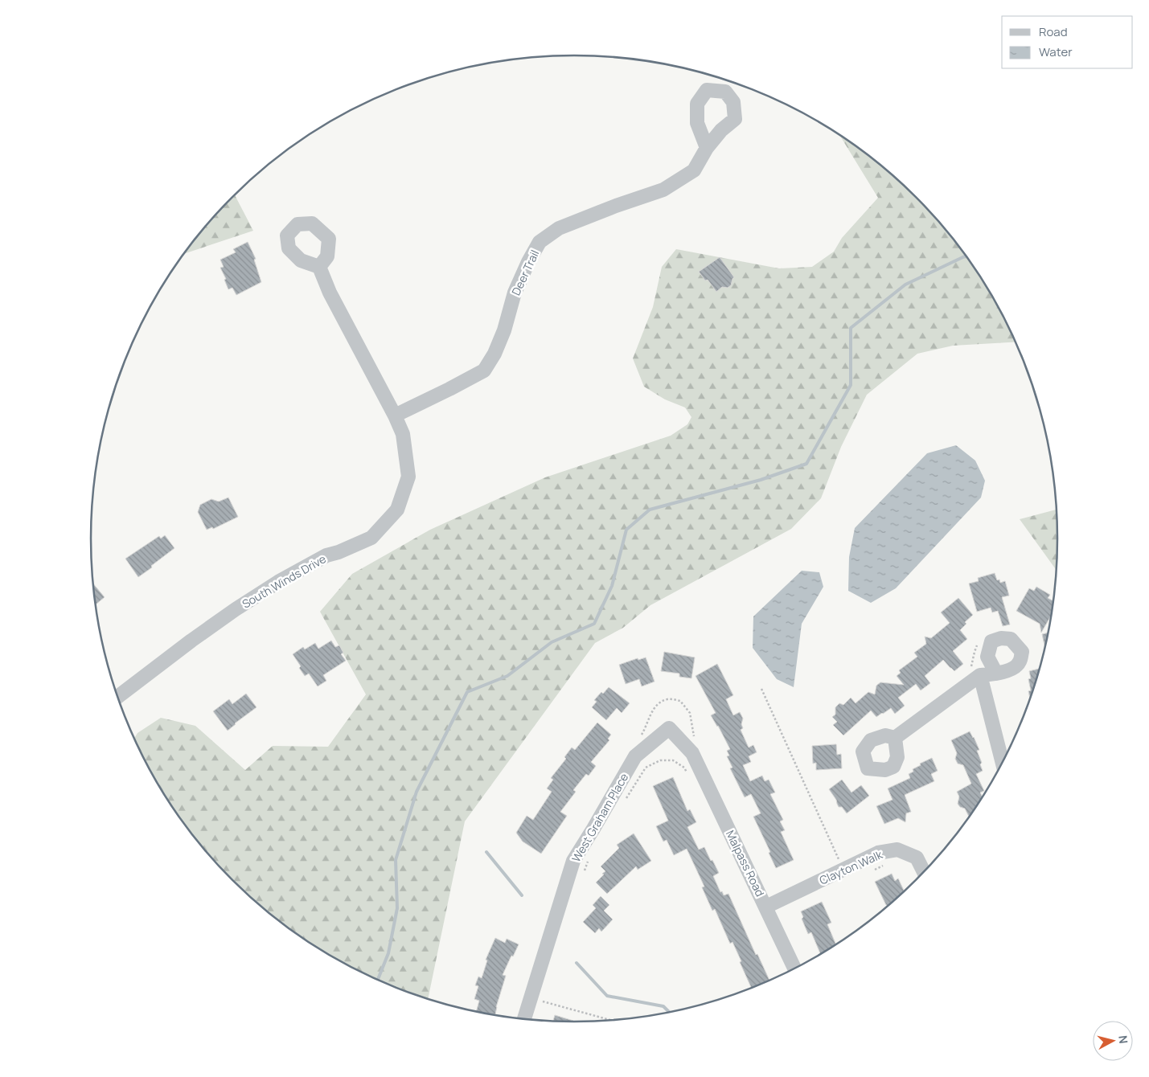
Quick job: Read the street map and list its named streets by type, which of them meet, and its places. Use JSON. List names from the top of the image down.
{
  "streets": {
    "street": [
      "Deer Trail",
      "South Winds Drive",
      "West Graham Place",
      "Malpass Road",
      "Clayton Walk"
    ]
  },
  "crossings": [
    ["Deer Trail", "South Winds Drive"],
    ["West Graham Place", "Malpass Road"],
    ["Malpass Road", "Clayton Walk"]
  ],
  "legend": ["Road", "Water"],
  "north": "right"
}
